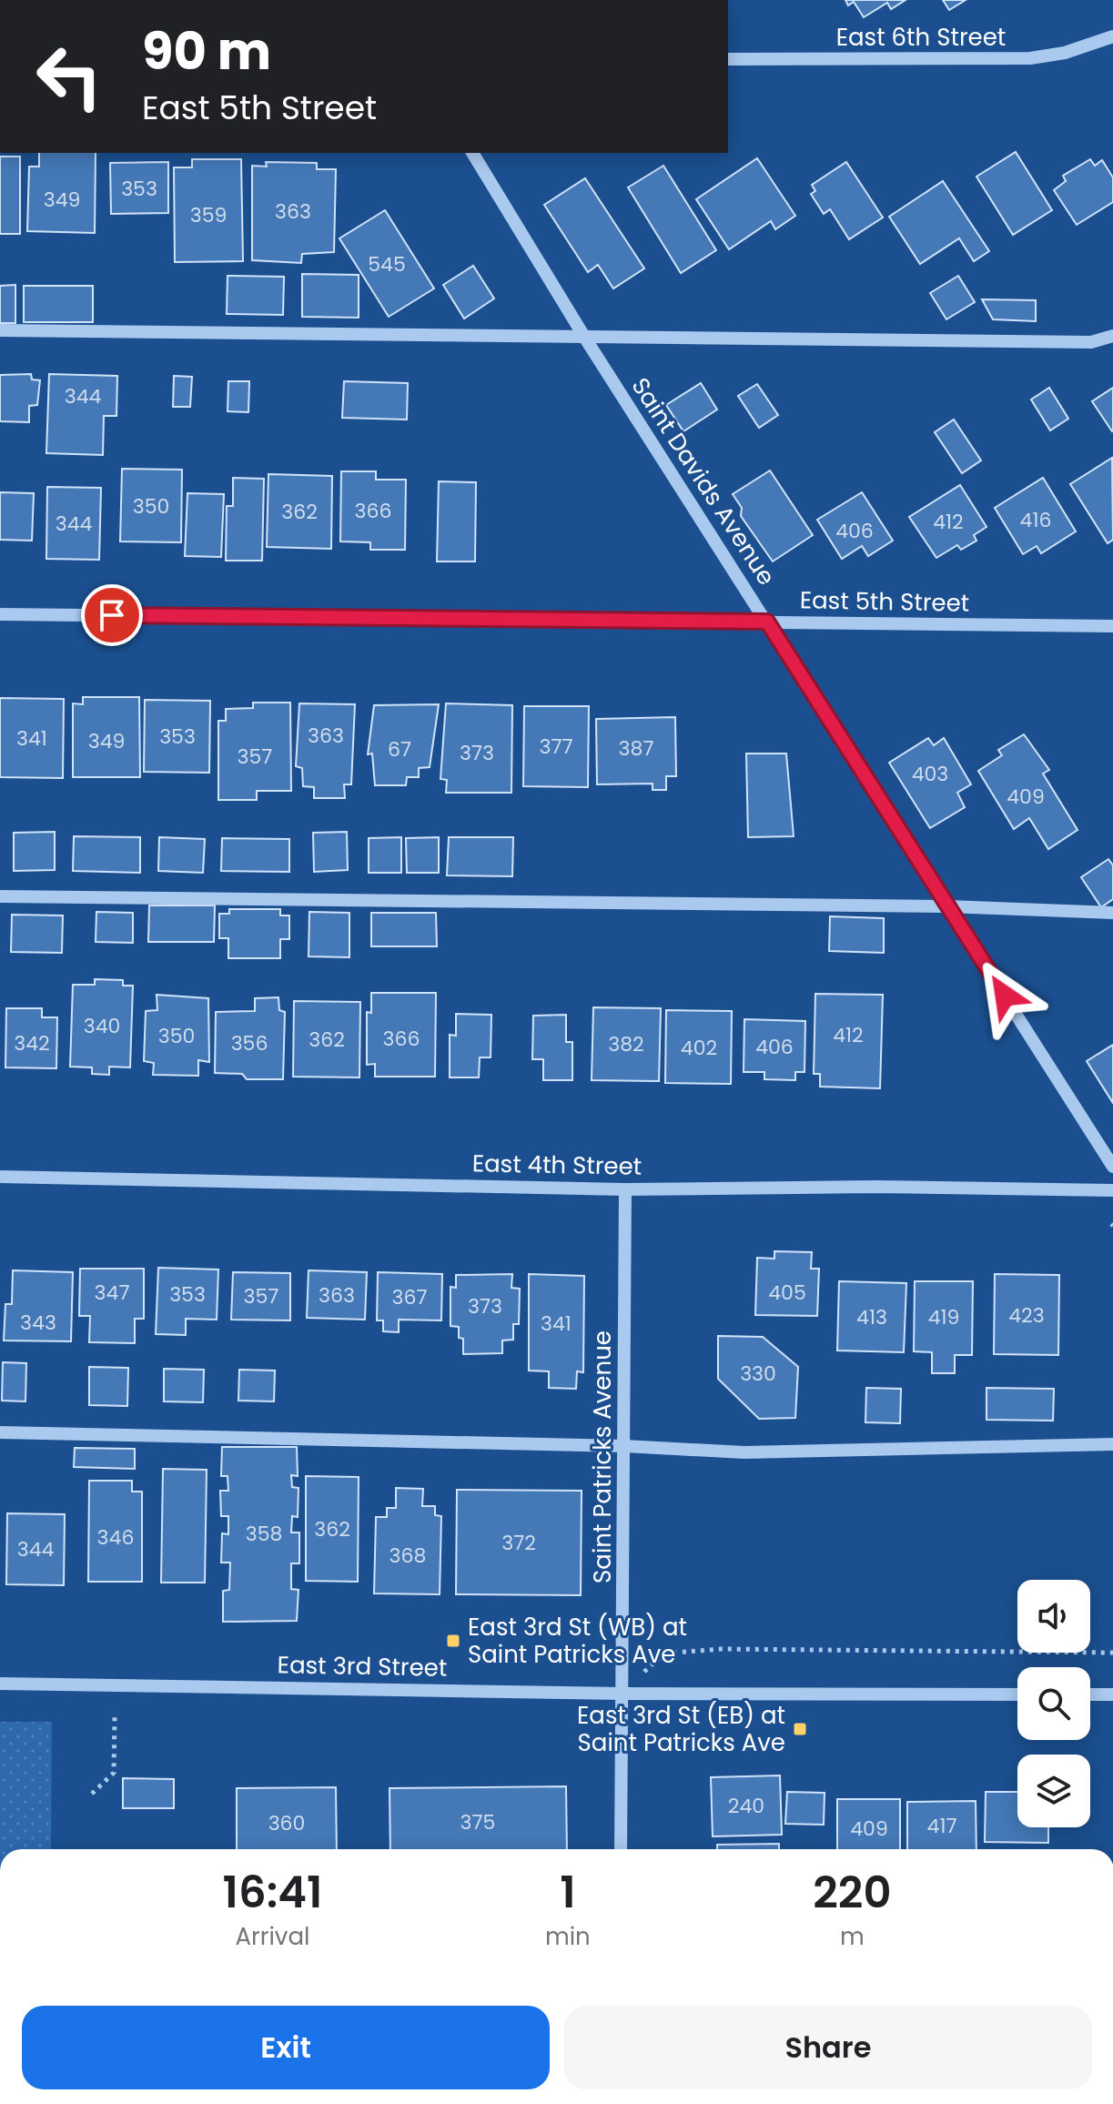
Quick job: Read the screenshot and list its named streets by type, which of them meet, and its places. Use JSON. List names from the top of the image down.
{
  "streets": {
    "street": [
      "East 6th Street",
      "Saint Davids Avenue",
      "East 5th Street",
      "East 4th Street",
      "Saint Patricks Avenue",
      "East 3rd Street"
    ]
  },
  "crossings": [
    ["Saint Davids Avenue", "East 5th Street"],
    ["East 4th Street", "Saint Patricks Avenue"],
    ["Saint Patricks Avenue", "East 3rd Street"]
  ],
  "places": {
    "transit": ["East 3rd St (WB) at Saint Patricks Ave", "East 3rd St (EB) at Saint Patricks Ave"]
  },
  "house_numbers": [
    "353",
    "349",
    "363",
    "359",
    "545",
    "344",
    "350",
    "366",
    "362",
    "416",
    "412",
    "344",
    "406",
    "363",
    "353",
    "341",
    "349",
    "377",
    "387",
    "67",
    "373",
    "357",
    "403",
    "409",
    "340",
    "412",
    "350",
    "366",
    "362",
    "342",
    "356",
    "382",
    "406",
    "402",
    "347",
    "405",
    "353",
    "363",
    "357",
    "367",
    "373",
    "423",
    "413",
    "419",
    "343",
    "341",
    "330",
    "362",
    "358",
    "346",
    "372",
    "344",
    "368",
    "240",
    "375",
    "360",
    "417",
    "409"
  ],
  "page": {
    "turn": ["90 m", "East 5th Street"],
    "eta": [
      "16:41",
      "Arrival",
      "1",
      "min",
      "220",
      "m"
    ],
    "buttons": ["Exit", "Share"]
  }
}
